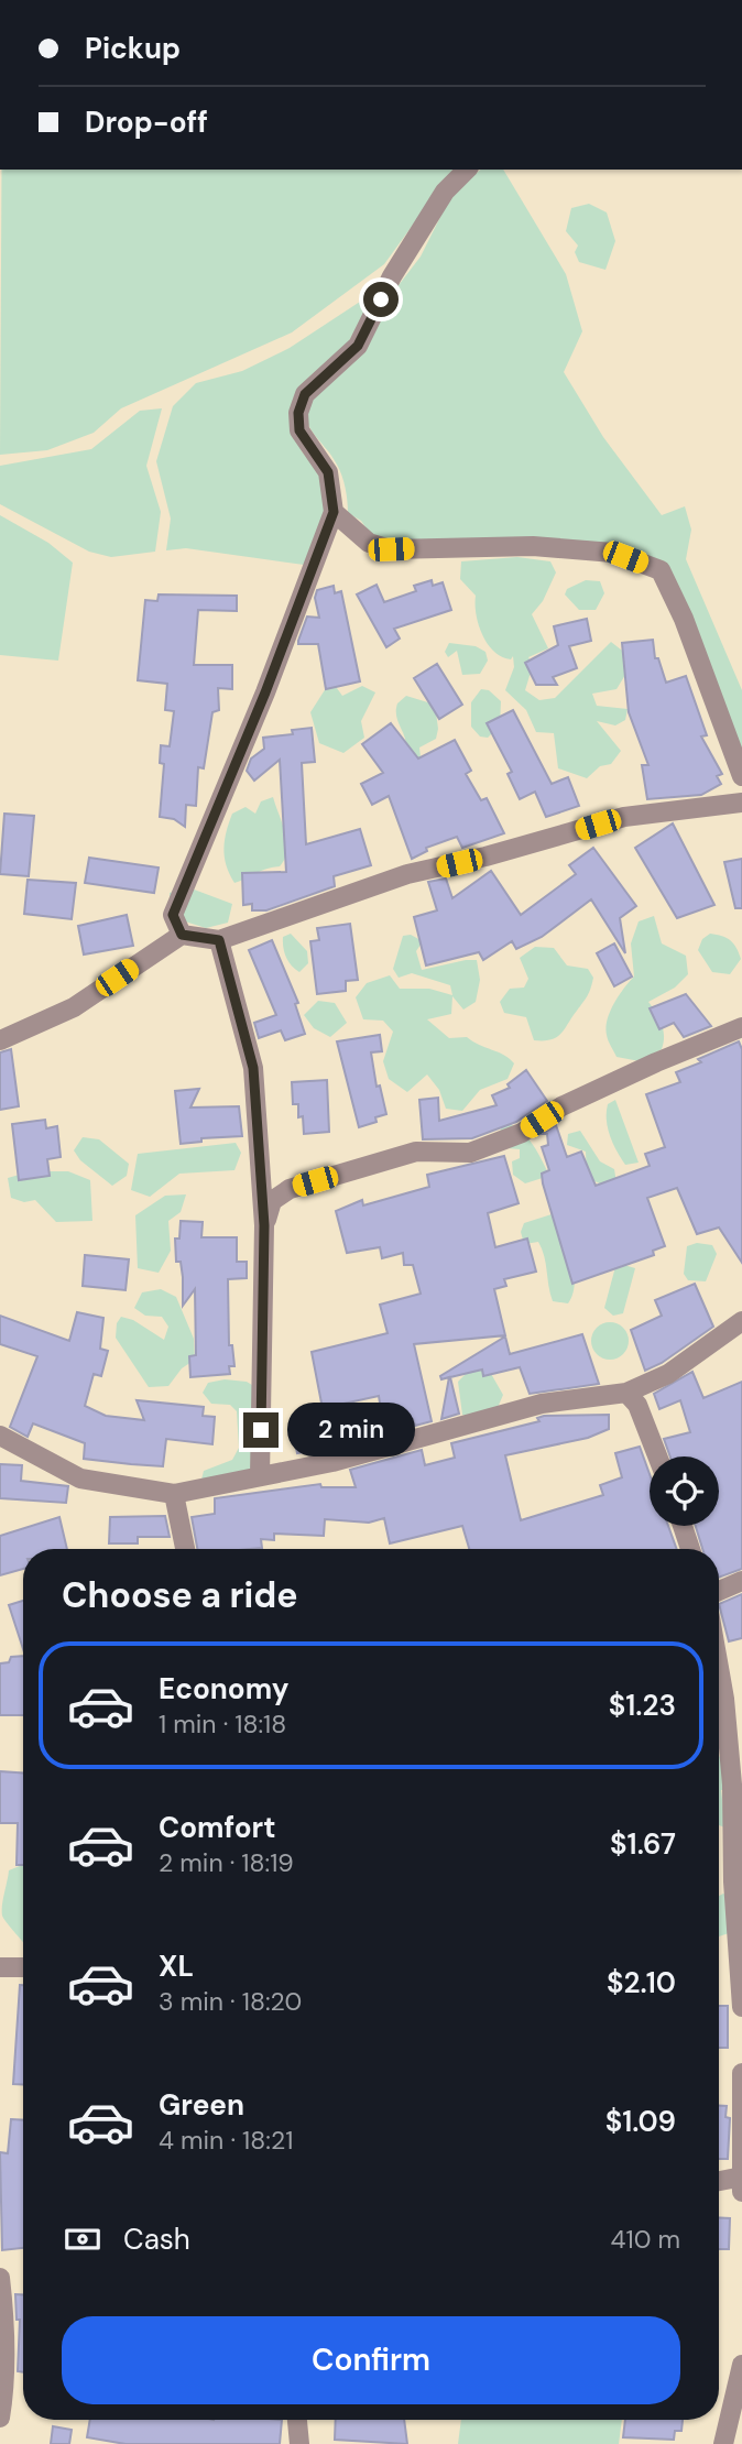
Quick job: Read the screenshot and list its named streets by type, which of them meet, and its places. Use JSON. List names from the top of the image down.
{
  "page": {
    "banner": ["Pickup", "Drop-off"],
    "bubble": "2 min",
    "heading": "Choose a ride",
    "list": [
      {
        "name": "Economy",
        "note": "1 min · 18:18",
        "value": "$1.23"
      },
      {
        "name": "Comfort",
        "note": "2 min · 18:19",
        "value": "$1.67"
      },
      {
        "name": "XL",
        "note": "3 min · 18:20",
        "value": "$2.10"
      },
      {
        "name": "Green",
        "note": "4 min · 18:21",
        "value": "$1.09"
      }
    ],
    "pay": ["Cash", "410 m"],
    "buttons": "Confirm"
  }
}
